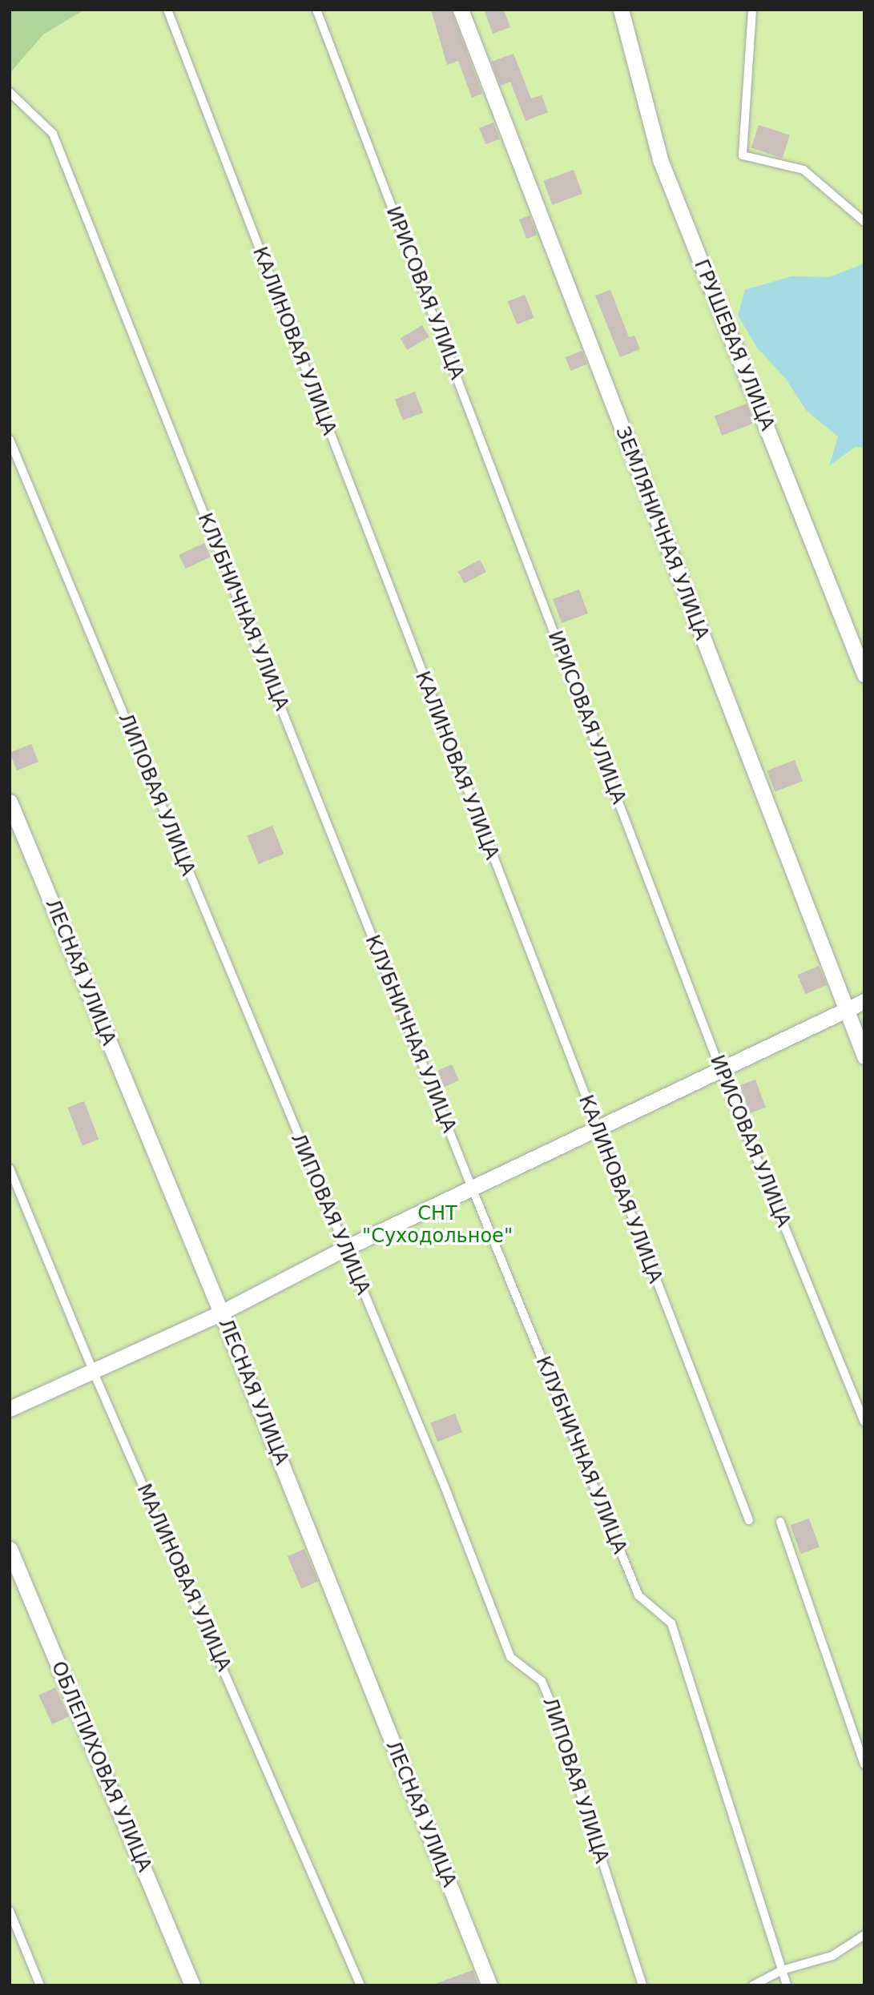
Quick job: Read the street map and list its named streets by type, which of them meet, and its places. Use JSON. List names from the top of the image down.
{
  "streets": {
    "street": [
      "ГРУШЕВАЯ УЛИЦА",
      "ЗЕМЛЯНИЧНАЯ УЛИЦА",
      "ЛЕСНАЯ УЛИЦА",
      "ОБЛЕПИХОВАЯ УЛИЦА"
    ],
    "lane": [
      "ИРИСОВАЯ УЛИЦА",
      "КАЛИНОВАЯ УЛИЦА",
      "КЛУБНИЧНАЯ УЛИЦА",
      "ЛИПОВАЯ УЛИЦА",
      "МАЛИНОВАЯ УЛИЦА"
    ]
  },
  "parks": ["СНТ \"Суходольное\""]
}
